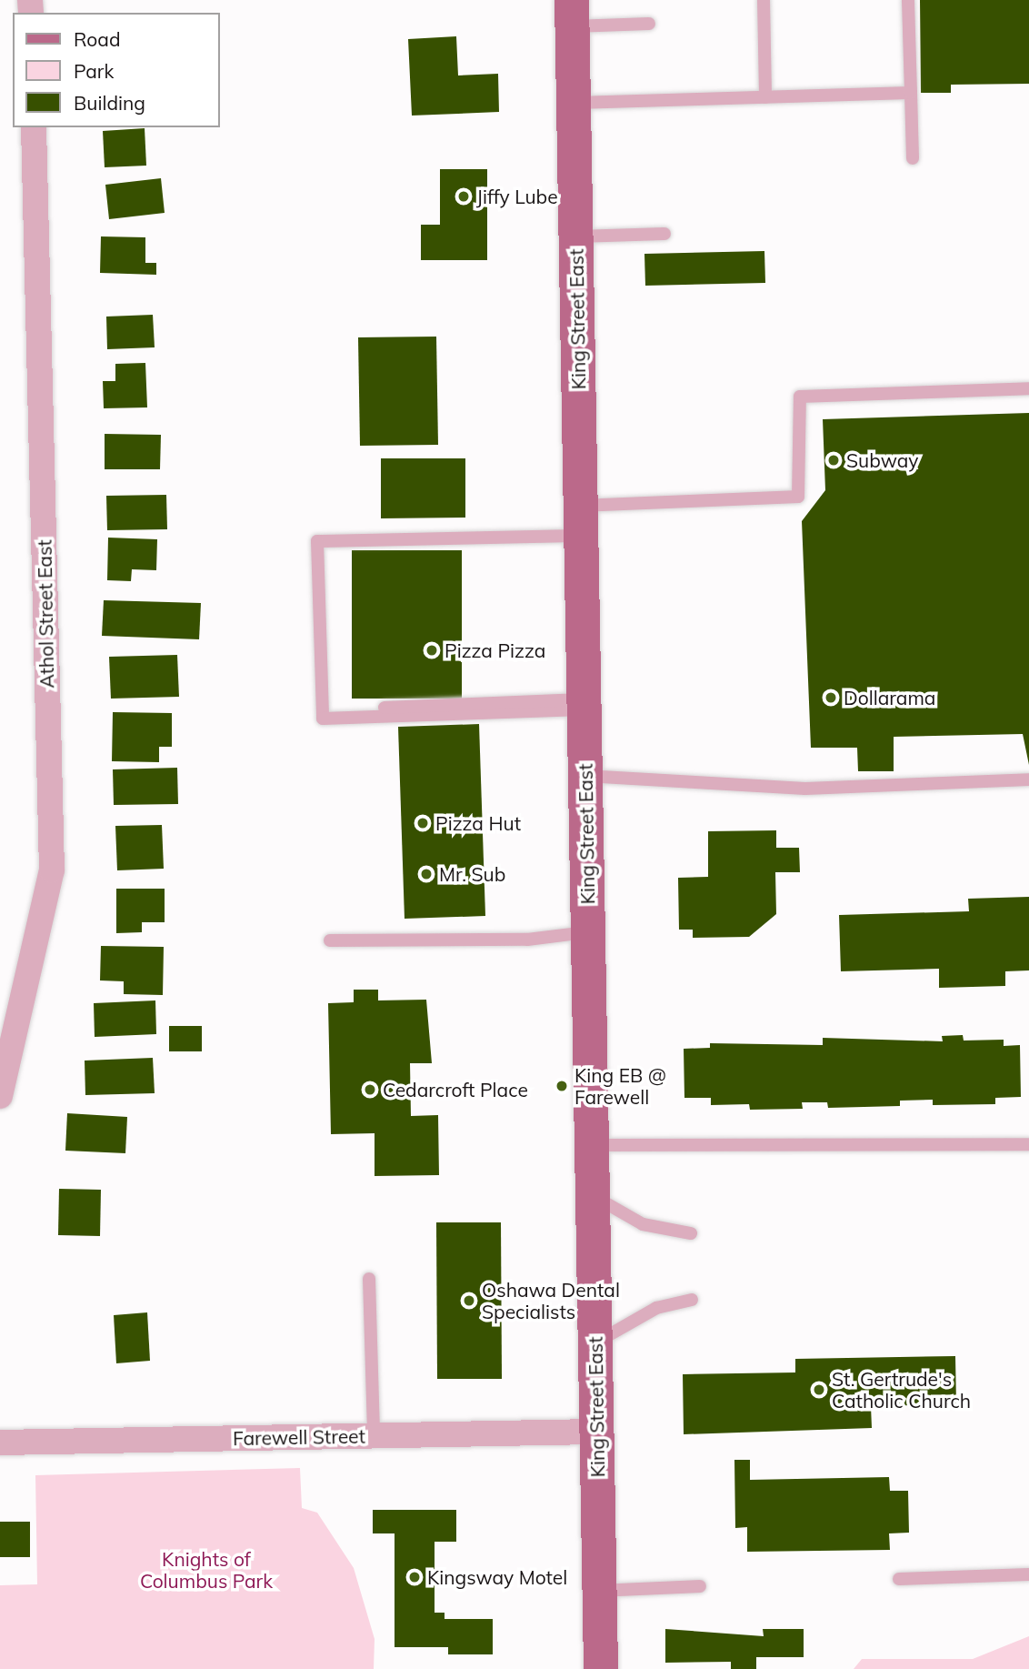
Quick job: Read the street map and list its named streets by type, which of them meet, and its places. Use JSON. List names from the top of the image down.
{
  "streets": {
    "main road": ["King Street East"],
    "street": ["Athol Street East", "Farewell Street"]
  },
  "crossings": [
    ["King Street East", "Farewell Street"]
  ],
  "parks": ["Knights of Columbus Park"],
  "places": [
    "Jiffy Lube",
    "Subway",
    "Pizza Pizza",
    "Dollarama",
    "Pizza Hut",
    "Mr. Sub",
    "King EB @ Farewell",
    "Cedarcroft Place",
    "Oshawa Dental Specialists",
    "St. Gertrude's Catholic Church",
    "Kingsway Motel"
  ],
  "legend": ["Road", "Park", "Building"]
}
